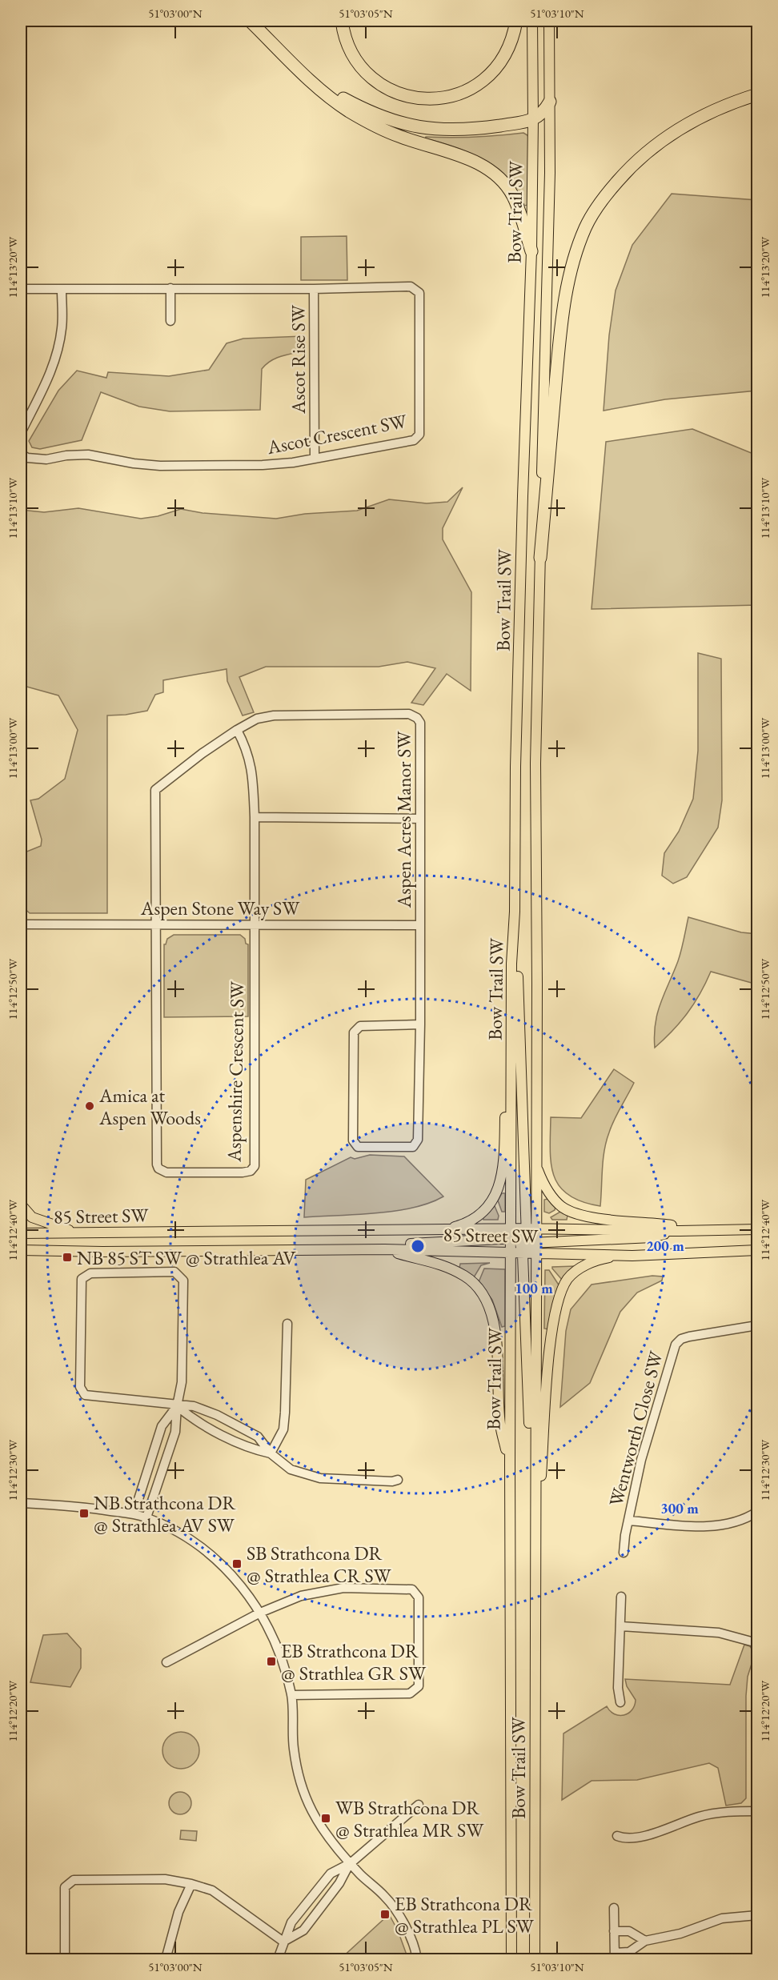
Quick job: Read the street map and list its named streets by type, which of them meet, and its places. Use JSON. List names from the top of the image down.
{
  "streets": {
    "main road": ["Bow Trail SW", "85 Street SW"],
    "street": [
      "Ascot Rise SW",
      "Ascot Crescent SW",
      "Aspen Acres Manor SW",
      "Aspen Stone Way SW",
      "Aspenshire Crescent SW",
      "Wentworth Close SW"
    ]
  },
  "crossings": [
    ["Bow Trail SW", "85 Street SW"],
    ["Ascot Rise SW", "Ascot Crescent SW"],
    ["Aspen Acres Manor SW", "Aspen Stone Way SW"],
    ["Aspen Acres Manor SW", "Aspenshire Crescent SW"],
    ["Aspen Stone Way SW", "Aspenshire Crescent SW"]
  ],
  "places": {
    "other": ["Amica at Aspen Woods"],
    "transit": [
      "NB 85 ST SW @ Strathlea AV",
      "NB Strathcona DR @ Strathlea AV SW",
      "SB Strathcona DR @ Strathlea CR SW",
      "EB Strathcona DR @ Strathlea GR SW",
      "WB Strathcona DR @ Strathlea MR SW",
      "EB Strathcona DR @ Strathlea PL SW"
    ]
  },
  "coordinates": [
    "51°03'00\"N",
    "51°03'05\"N",
    "51°03'10\"N",
    "114°13'20\"W",
    "114°13'10\"W",
    "114°13'00\"W",
    "114°12'50\"W",
    "114°12'40\"W",
    "114°12'30\"W",
    "114°12'20\"W"
  ],
  "rings": ["200 m", "100 m", "300 m"]
}
